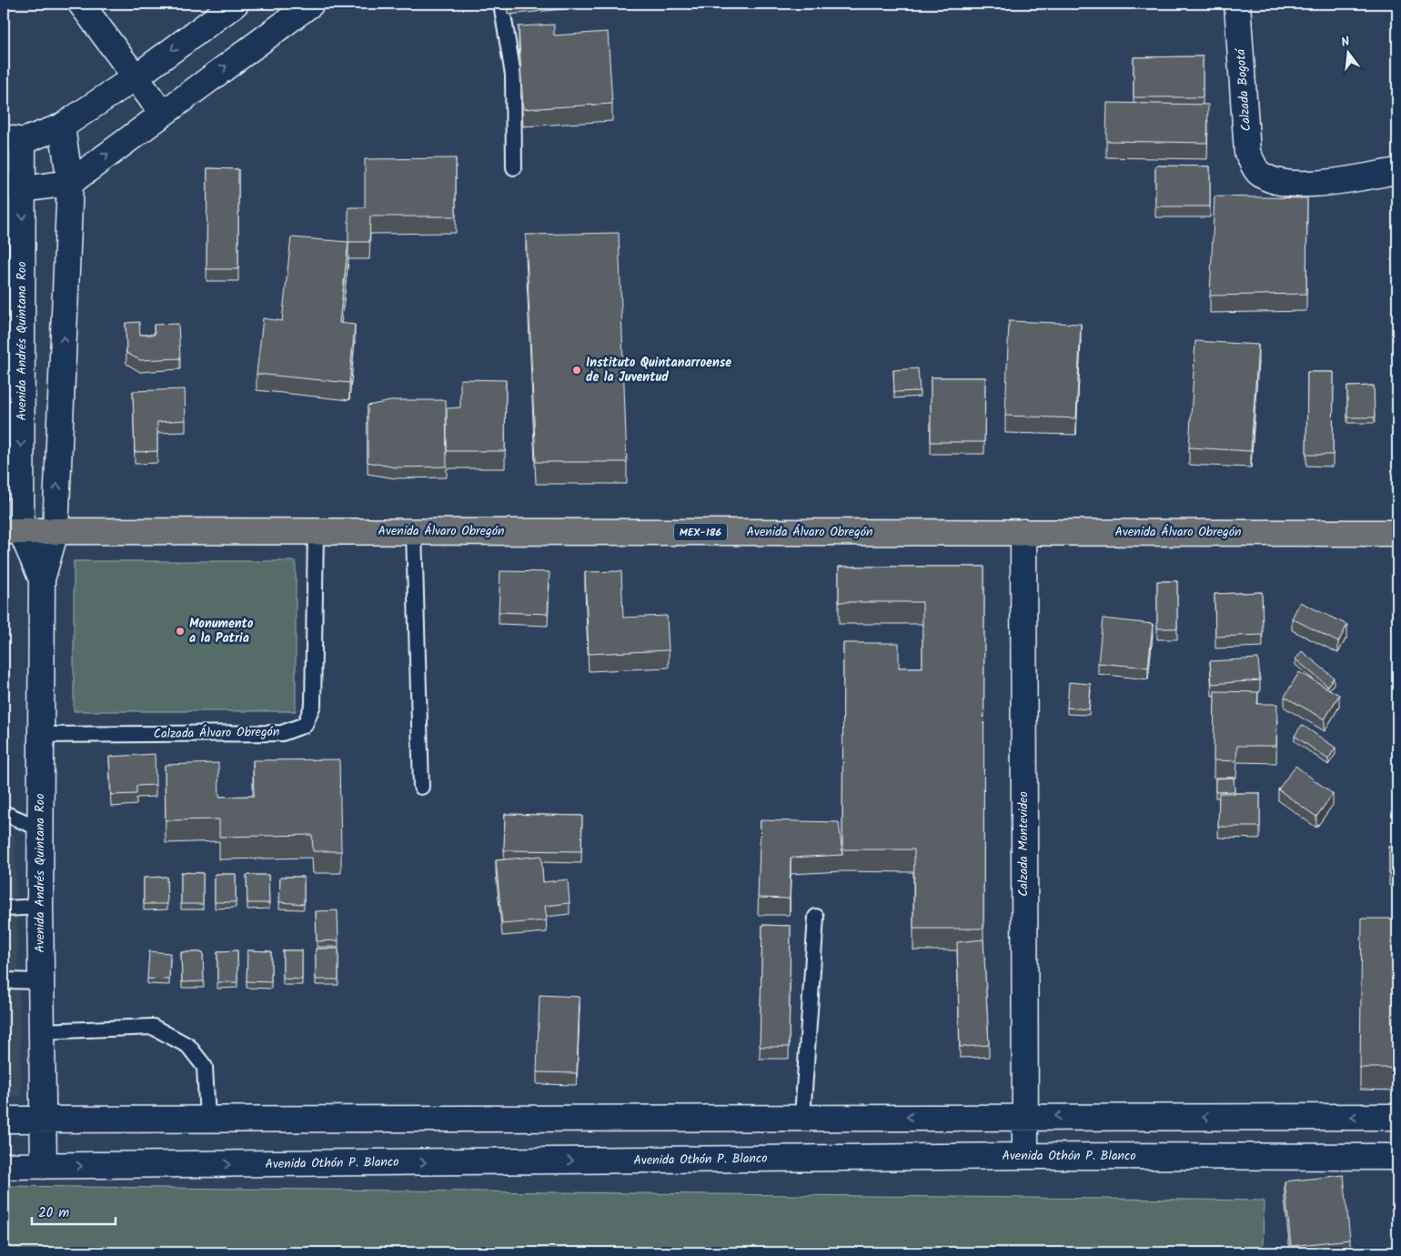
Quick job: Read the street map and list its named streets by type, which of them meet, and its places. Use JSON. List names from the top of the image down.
{
  "streets": {
    "main road": ["Avenida Álvaro Obregón", "MEX-186"],
    "street": [
      "Calzada Bogotá",
      "Avenida Andrés Quintana Roo",
      "Calzada Montevideo",
      "Avenida Othón P. Blanco"
    ],
    "lane": ["Calzada Álvaro Obregón"]
  },
  "crossings": [
    ["Avenida Andrés Quintana Roo", "Avenida Álvaro Obregón"],
    ["Avenida Andrés Quintana Roo", "Calzada Álvaro Obregón"],
    ["Avenida Andrés Quintana Roo", "Avenida Othón P. Blanco"],
    ["Avenida Álvaro Obregón", "Calzada Álvaro Obregón"],
    ["Avenida Álvaro Obregón", "Calzada Montevideo"],
    ["Calzada Montevideo", "Avenida Othón P. Blanco"]
  ],
  "places": ["Instituto Quintanarroense de la Juventud", "Monumento a la Patria"],
  "scale_bar": "20 m",
  "north": "top"
}
